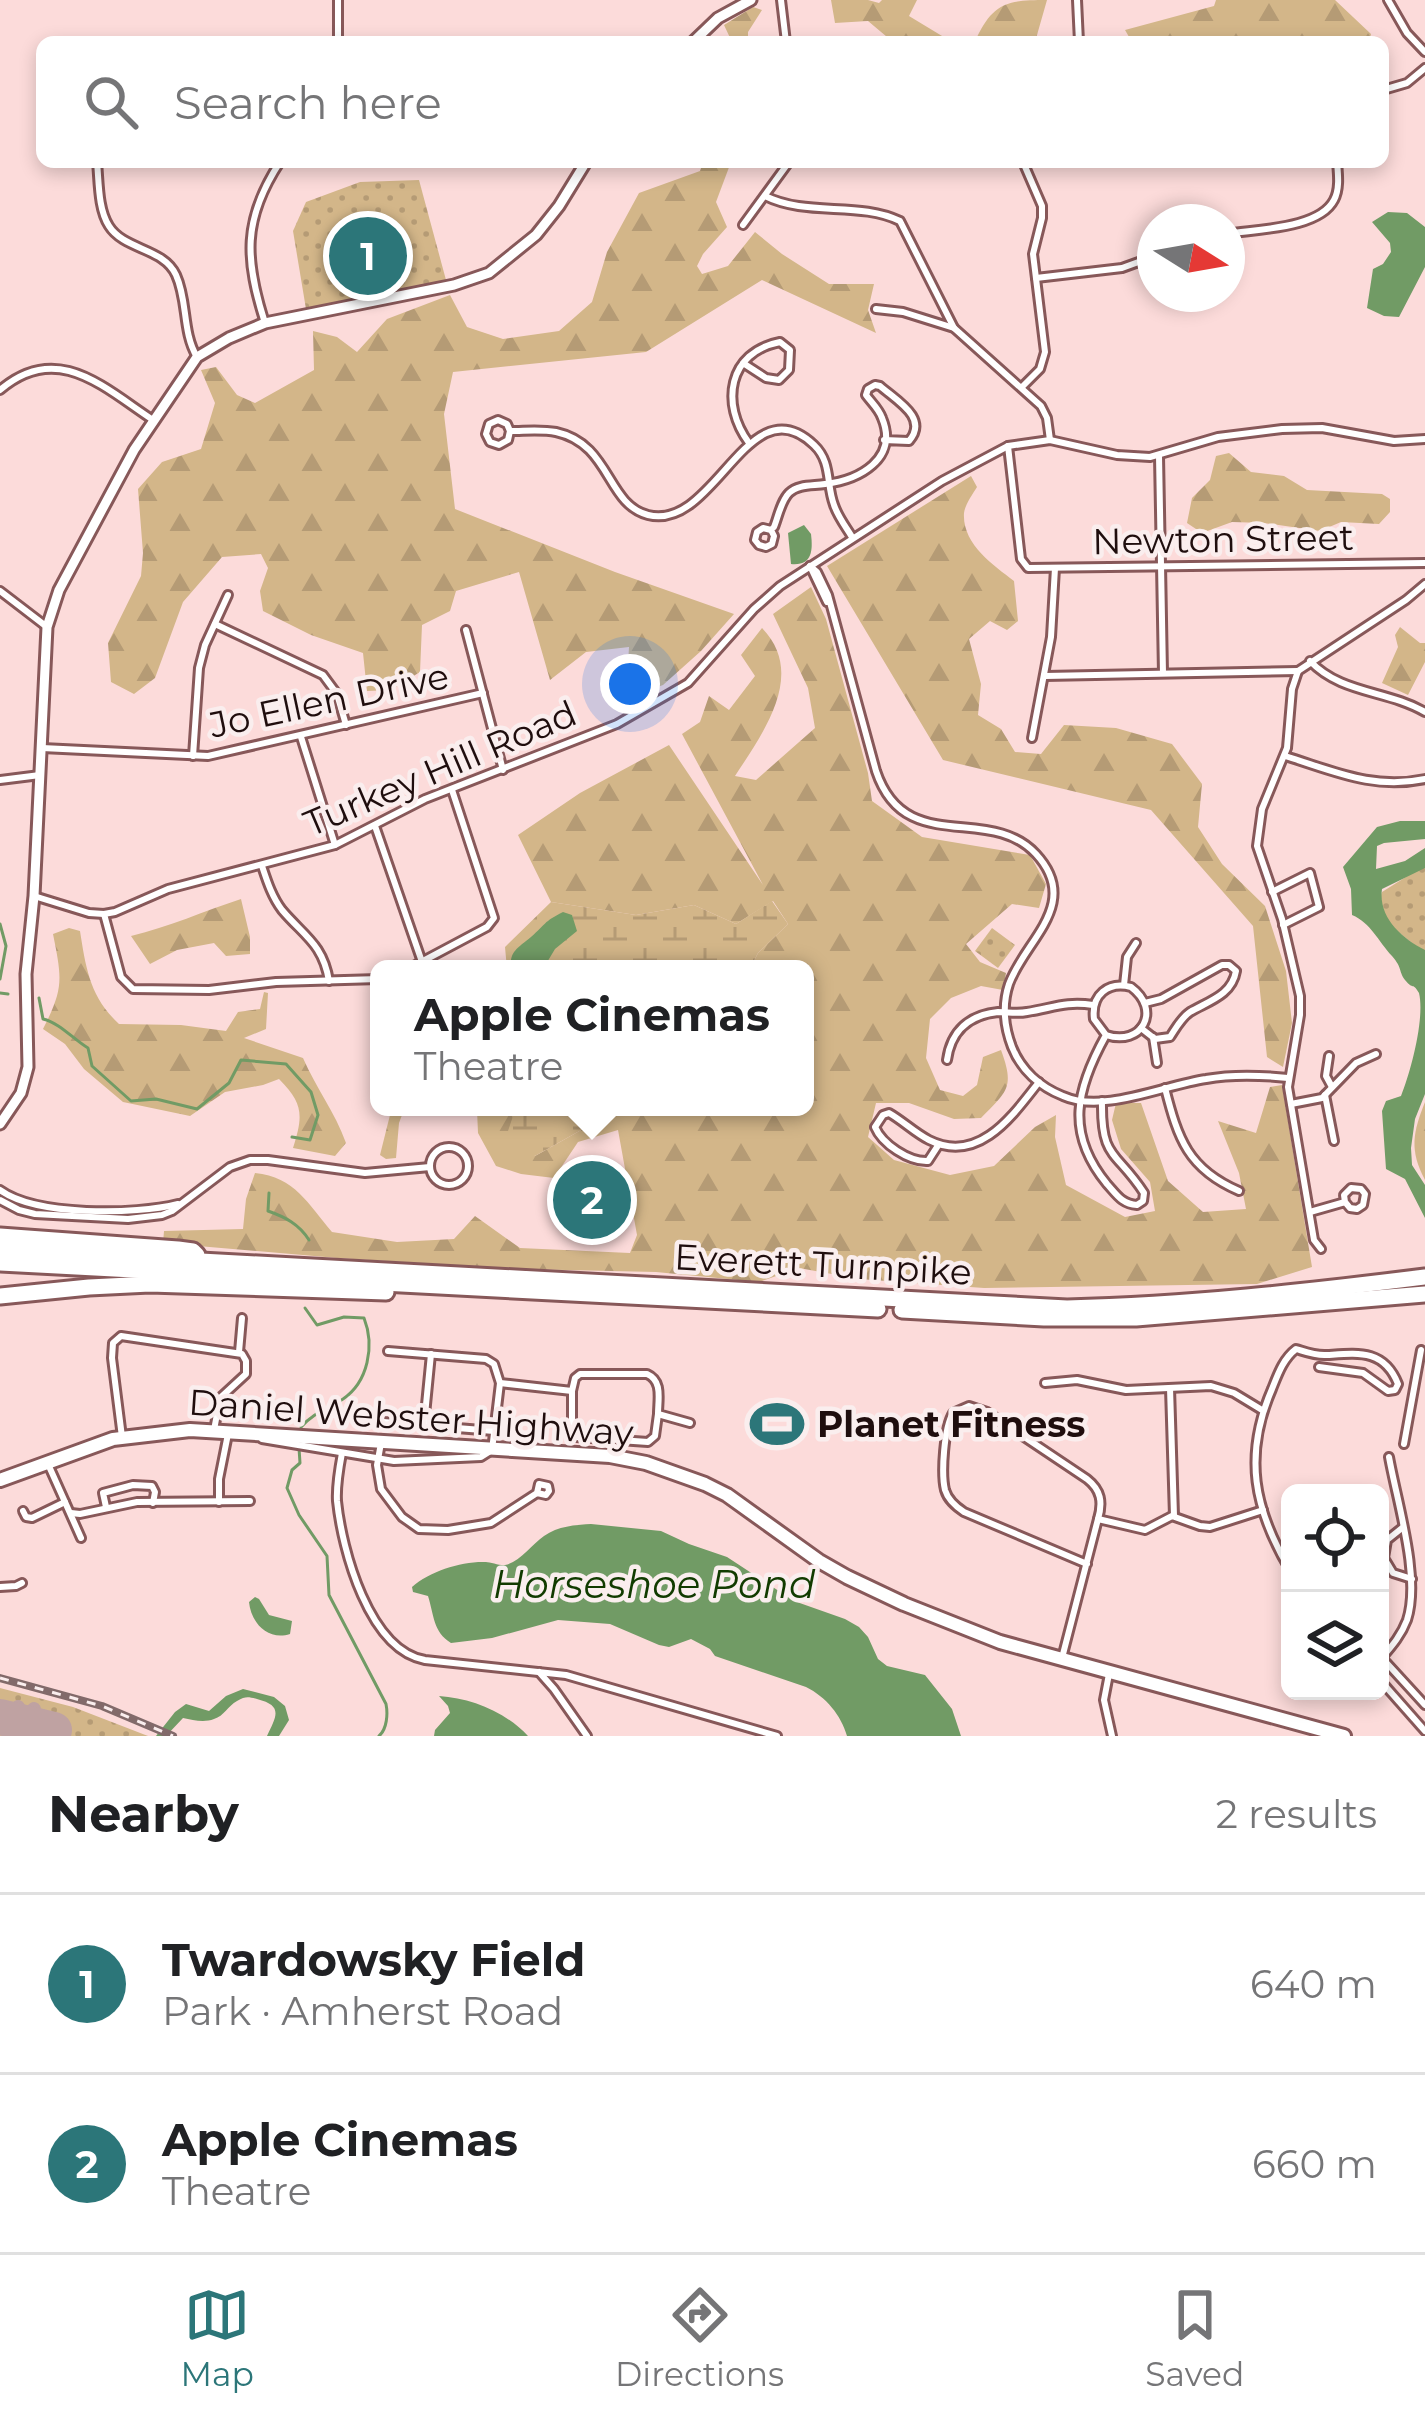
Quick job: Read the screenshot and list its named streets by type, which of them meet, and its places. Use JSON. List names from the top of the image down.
{
  "streets": {
    "highway": ["Everett Turnpike"],
    "main road": ["Daniel Webster Highway"],
    "street": ["Newton Street", "Jo Ellen Drive", "Turkey Hill Road"]
  },
  "crossings": [
    ["Newton Street", "Turkey Hill Road"]
  ],
  "water": ["Horseshoe Pond"],
  "places": {
    "sports": ["Planet Fitness"]
  },
  "north": "right",
  "page": {
    "search": "Search here",
    "pins": ["1", "2"],
    "popup": ["Apple Cinemas", "Theatre"],
    "heading": ["Nearby", "2 results"],
    "list": [
      {
        "mark": "1",
        "name": "Twardowsky Field",
        "note": "Park · Amherst Road",
        "value": "640 m"
      },
      {
        "mark": "2",
        "name": "Apple Cinemas",
        "note": "Theatre",
        "value": "660 m"
      }
    ],
    "nav": ["Map", "Directions", "Saved"]
  }
}
